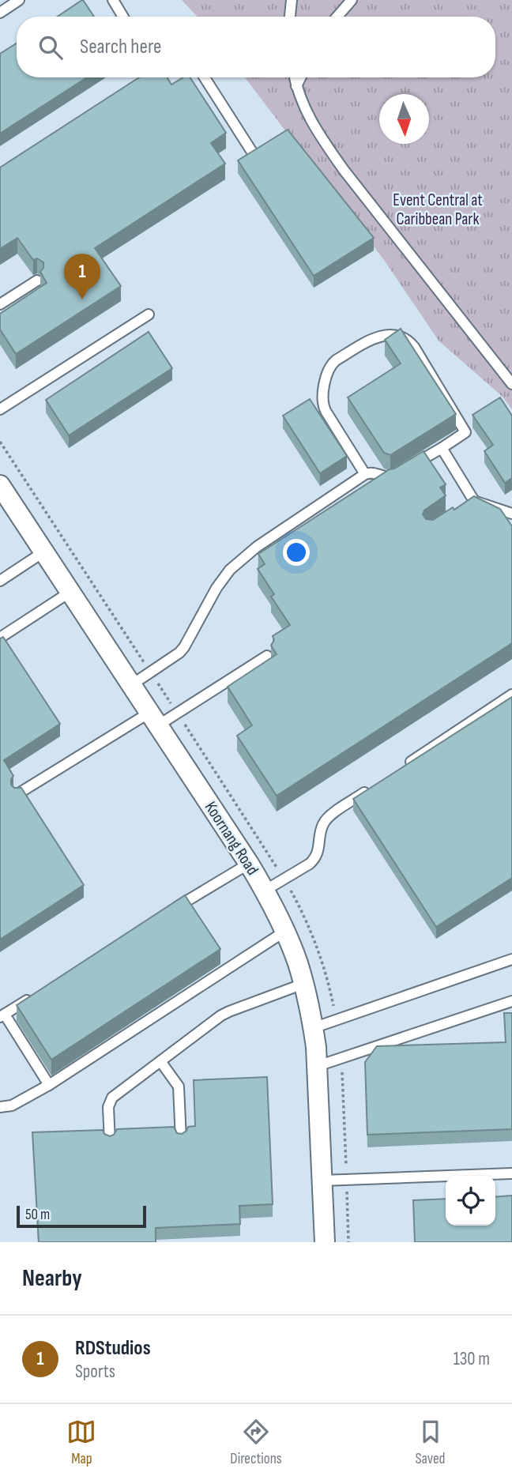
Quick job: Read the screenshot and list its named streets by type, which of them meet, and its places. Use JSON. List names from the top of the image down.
{
  "streets": {
    "street": ["Koornang Road"]
  },
  "parks": ["Event Central at Caribbean Park"],
  "scale_bar": "50 m",
  "north": "bottom",
  "page": {
    "search": "Search here",
    "pins": "1",
    "scale": "50 m",
    "heading": "Nearby",
    "list": [
      {
        "mark": "1",
        "name": "RDStudios",
        "note": "Sports",
        "value": "130 m"
      }
    ],
    "nav": ["Map", "Directions", "Saved"]
  }
}
